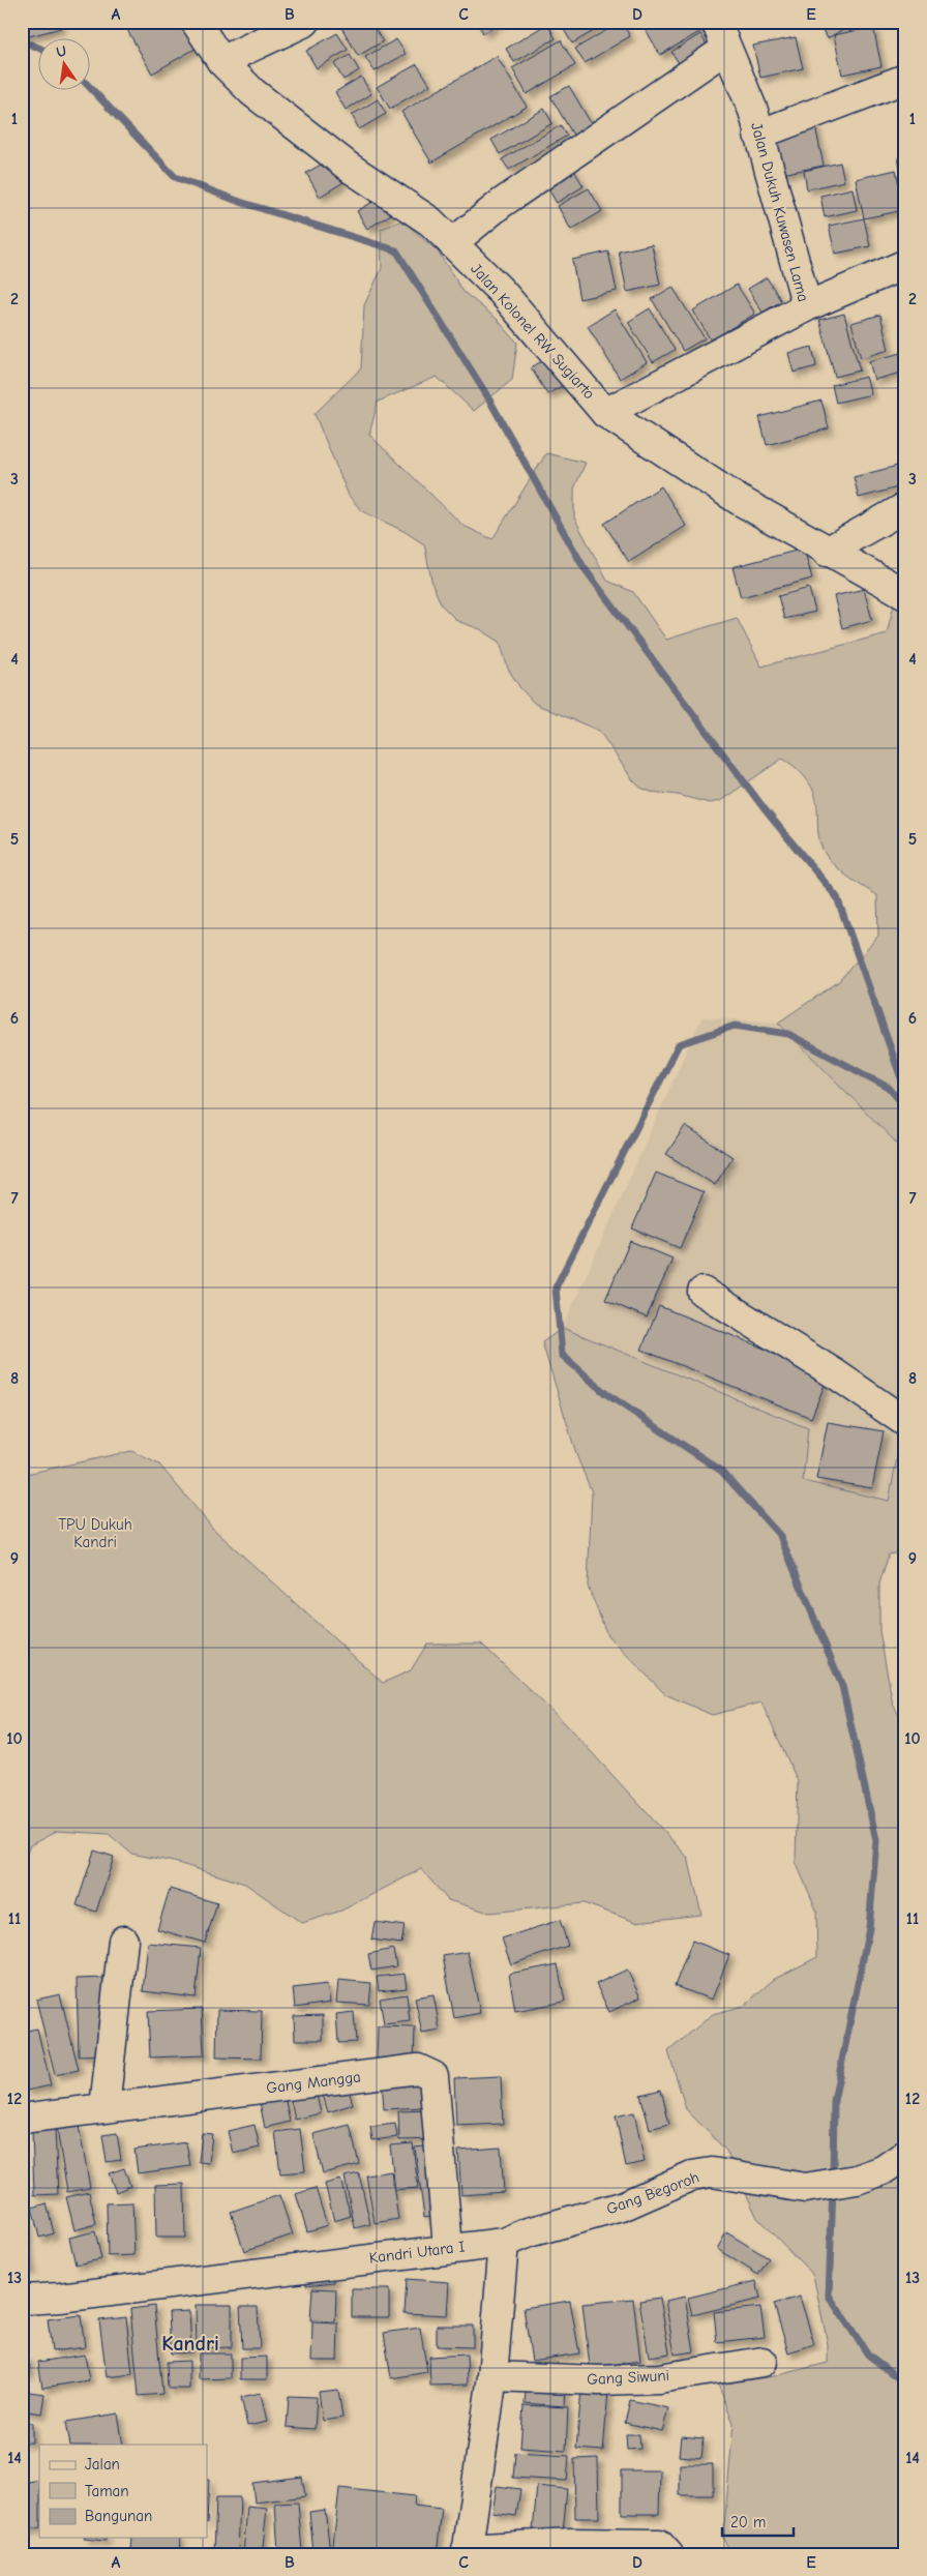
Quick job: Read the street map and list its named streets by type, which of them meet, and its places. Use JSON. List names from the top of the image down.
{
  "streets": {
    "street": [
      "Jalan Dukuh Kuwasen Lama",
      "Jalan Kolonel RW Sugiarto",
      "Gang Mangga",
      "Gang Begoroh",
      "Kandri Utara I",
      "Gang Siwuni"
    ]
  },
  "crossings": [
    ["Jalan Dukuh Kuwasen Lama", "Jalan Kolonel RW Sugiarto"],
    ["Gang Mangga", "Kandri Utara I"],
    ["Gang Begoroh", "Kandri Utara I"]
  ],
  "districts": ["Kandri"],
  "parks": ["TPU Dukuh Kandri"],
  "legend": ["Jalan", "Taman", "Bangunan"],
  "scale_bar": "20 m",
  "north": "top",
  "grid": {
    "columns": [
      "A",
      "B",
      "C",
      "D",
      "E"
    ],
    "rows": [
      "1",
      "2",
      "3",
      "4",
      "5",
      "6",
      "7",
      "8",
      "9",
      "10",
      "11",
      "12",
      "13",
      "14"
    ]
  }
}
